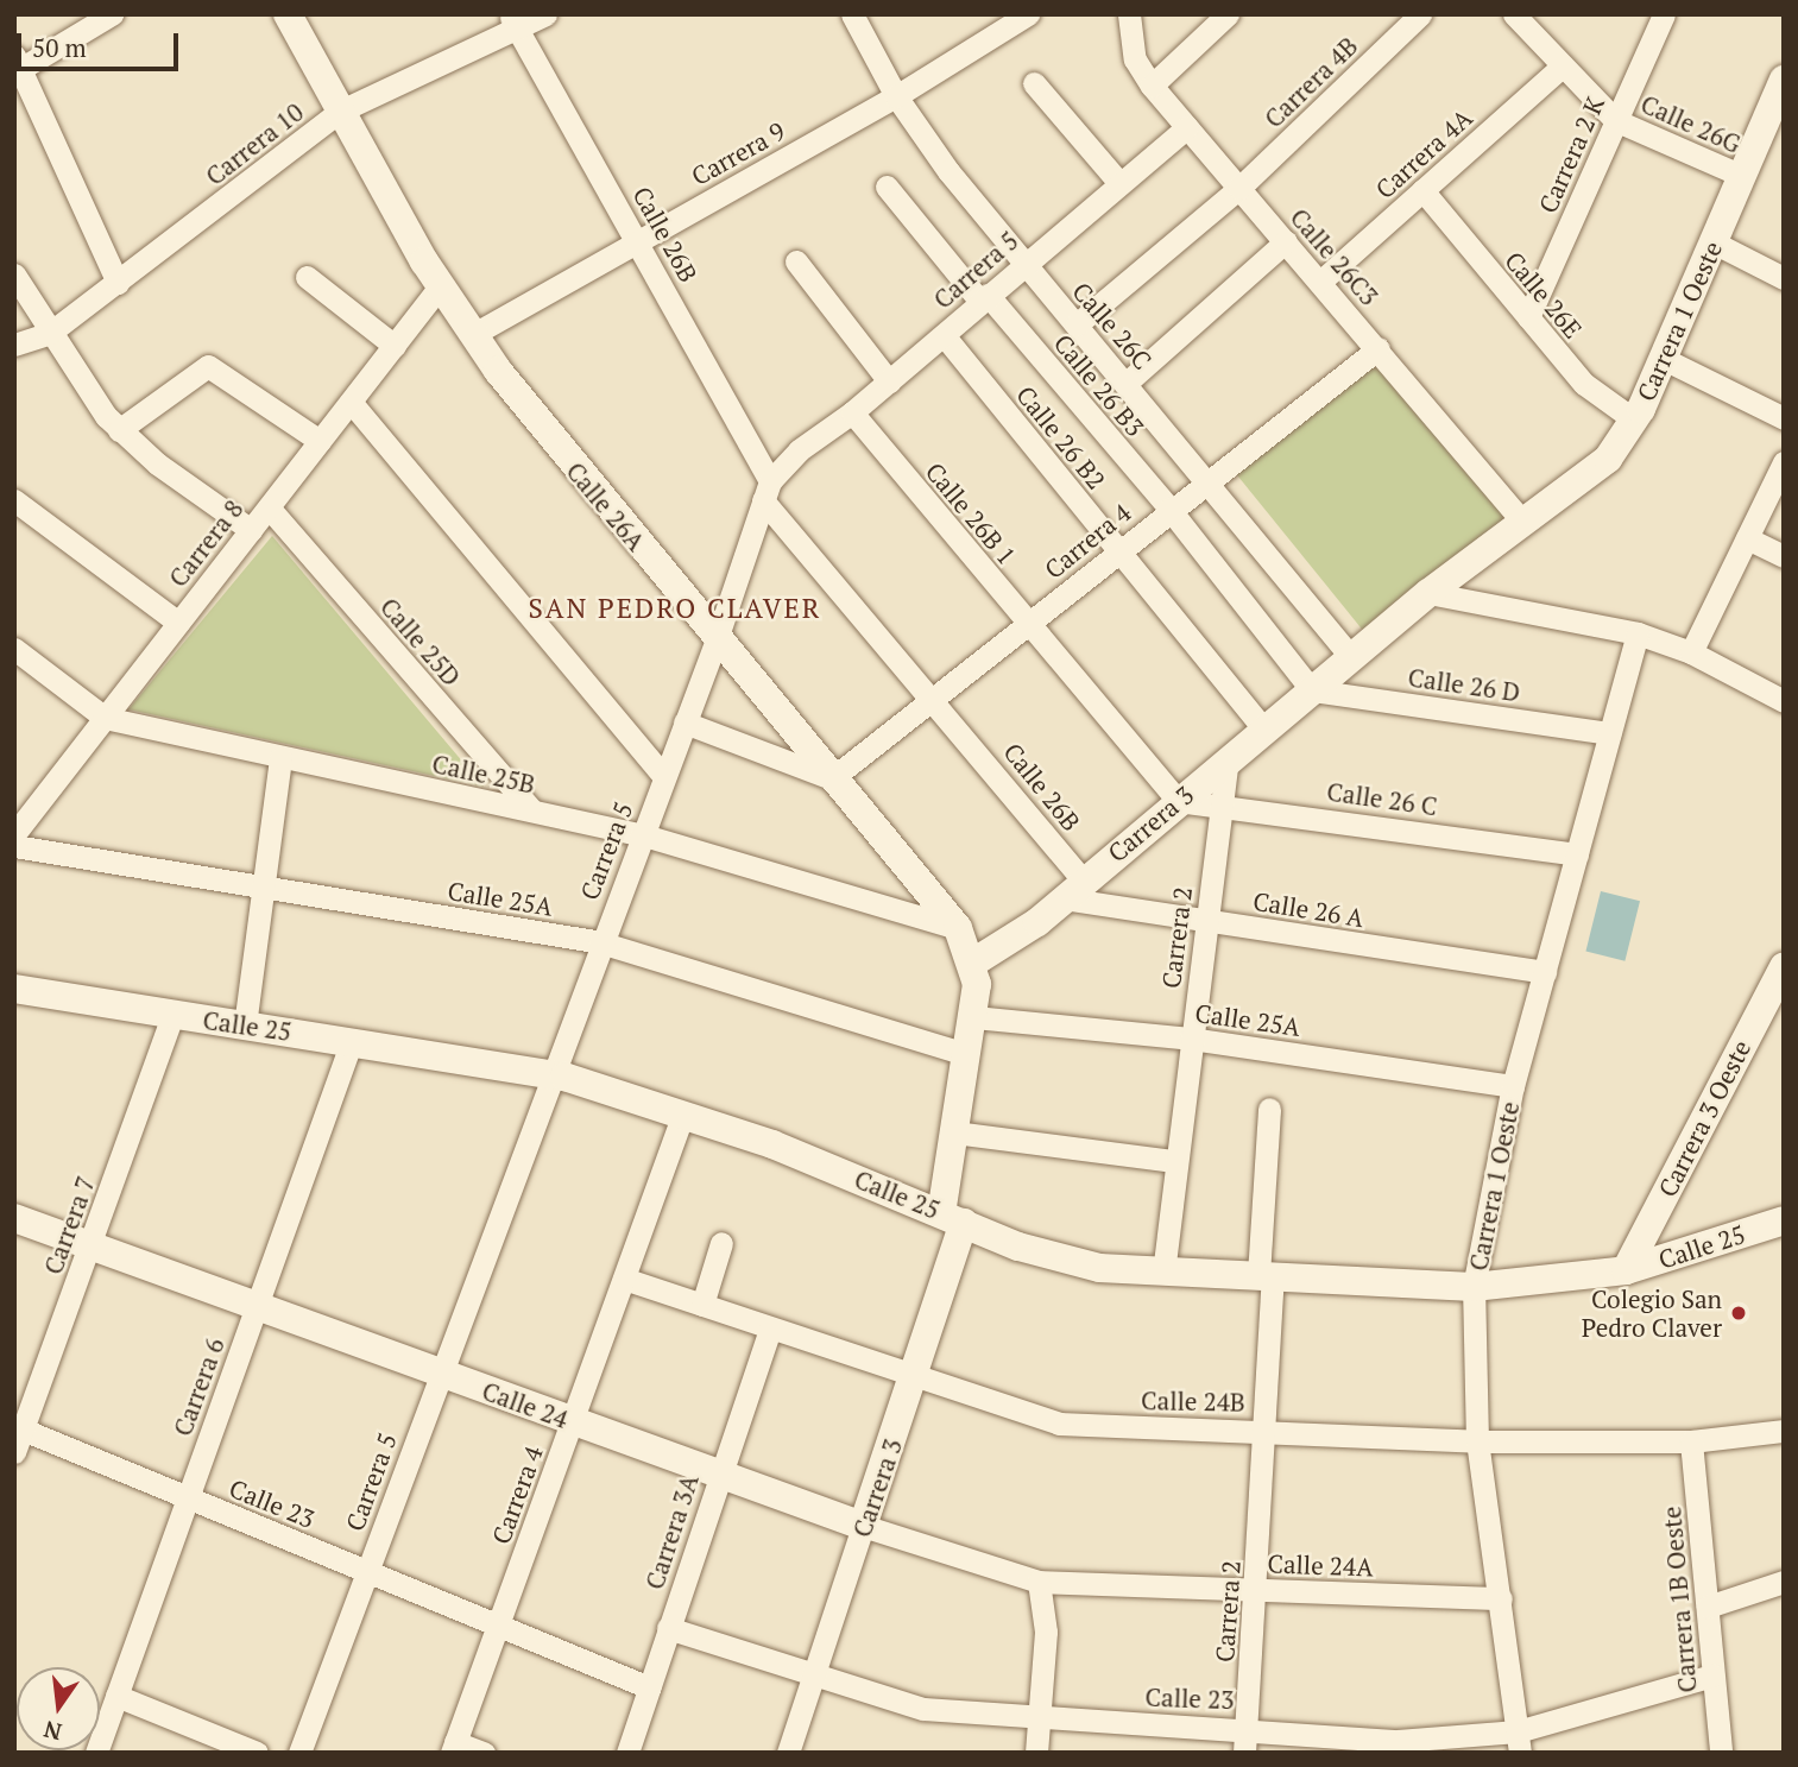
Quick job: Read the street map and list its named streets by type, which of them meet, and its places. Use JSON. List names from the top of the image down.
{
  "streets": {
    "street": [
      "Carrera 4B",
      "Calle 26G",
      "Carrera 10",
      "Carrera 9",
      "Carrera 4A",
      "Carrera 2 K",
      "Calle 26B",
      "Calle 26C3",
      "Carrera 5",
      "Calle 26E",
      "Carrera 1 Oeste",
      "Calle 26C",
      "Calle 26 B3",
      "Calle 26 B2",
      "Calle 26A",
      "Calle 26B 1",
      "Carrera 4",
      "Carrera 8",
      "Calle 25D",
      "Calle 26 D",
      "Calle 25B",
      "Calle 26 C",
      "Carrera 3",
      "Calle 25A",
      "Calle 26 A",
      "Carrera 2",
      "Calle 25",
      "Carrera 3 Oeste",
      "Carrera 7",
      "Carrera 6",
      "Calle 24B",
      "Calle 24",
      "Calle 23",
      "Carrera 3A",
      "Calle 24A",
      "Carrera 1B Oeste"
    ]
  },
  "crossings": [
    ["Carrera 4B", "Calle 26C3"],
    ["Carrera 4B", "Calle 26C"],
    ["Calle 26G", "Carrera 4A"],
    ["Calle 26G", "Carrera 2 K"],
    ["Calle 26G", "Carrera 1 Oeste"],
    ["Carrera 10", "Calle 26B"],
    ["Carrera 10", "Calle 26A"],
    ["Carrera 9", "Calle 26B"],
    ["Carrera 9", "Calle 26C"],
    ["Carrera 9", "Calle 26A"],
    ["Carrera 4A", "Calle 26C3"],
    ["Carrera 4A", "Calle 26E"],
    ["Carrera 2 K", "Calle 26E"],
    ["Calle 26B", "Carrera 5"],
    ["Calle 26B", "Carrera 4"],
    ["Calle 26B", "Carrera 3"],
    ["Calle 26B", "Calle 26 A"],
    ["Calle 26C3", "Carrera 5"],
    ["Calle 26C3", "Carrera 1 Oeste"],
    ["Calle 26C3", "Carrera 4"],
    ["Calle 26C3", "Carrera 3"],
    ["Carrera 5", "Calle 26C"],
    ["Carrera 5", "Calle 26 B3"],
    ["Carrera 5", "Calle 26 B2"],
    ["Carrera 5", "Calle 26A"],
    ["Carrera 5", "Calle 26B 1"],
    ["Carrera 5", "Calle 25B"],
    ["Carrera 5", "Calle 25A"],
    ["Carrera 5", "Calle 25"],
    ["Carrera 5", "Calle 24"],
    ["Carrera 5", "Calle 23"],
    ["Calle 26E", "Carrera 1 Oeste"],
    ["Carrera 1 Oeste", "Calle 26 D"],
    ["Carrera 1 Oeste", "Calle 26 C"],
    ["Carrera 1 Oeste", "Carrera 3"],
    ["Carrera 1 Oeste", "Calle 25A"],
    ["Carrera 1 Oeste", "Calle 26 A"],
    ["Carrera 1 Oeste", "Calle 25"],
    ["Carrera 1 Oeste", "Calle 24B"],
    ["Carrera 1 Oeste", "Calle 23"],
    ["Carrera 1 Oeste", "Calle 24A"],
    ["Calle 26C", "Carrera 4"],
    ["Calle 26C", "Carrera 3"],
    ["Calle 26 B3", "Carrera 4"],
    ["Calle 26 B2", "Carrera 4"],
    ["Calle 26 B2", "Carrera 3"],
    ["Calle 26A", "Carrera 4"],
    ["Calle 26A", "Carrera 8"],
    ["Calle 26A", "Calle 25B"],
    ["Calle 26A", "Carrera 3"],
    ["Calle 26B 1", "Carrera 4"],
    ["Calle 26B 1", "Calle 26 C"],
    ["Calle 26B 1", "Carrera 3"],
    ["Carrera 4", "Calle 25"],
    ["Carrera 4", "Calle 24B"],
    ["Carrera 4", "Calle 24"],
    ["Carrera 4", "Calle 23"],
    ["Carrera 8", "Calle 25D"],
    ["Carrera 8", "Calle 25B"],
    ["Calle 25D", "Calle 25B"],
    ["Calle 26 D", "Carrera 3"],
    ["Calle 26 C", "Carrera 3"],
    ["Calle 26 C", "Carrera 2"],
    ["Carrera 3", "Calle 25A"],
    ["Carrera 3", "Calle 26 A"],
    ["Carrera 3", "Carrera 2"],
    ["Carrera 3", "Calle 25"],
    ["Carrera 3", "Calle 24B"],
    ["Carrera 3", "Calle 24"],
    ["Carrera 3", "Calle 23"],
    ["Calle 25A", "Carrera 2"],
    ["Calle 26 A", "Carrera 2"],
    ["Carrera 2", "Calle 25"],
    ["Carrera 2", "Calle 24B"],
    ["Carrera 2", "Calle 23"],
    ["Carrera 2", "Calle 24A"],
    ["Calle 25", "Carrera 3 Oeste"],
    ["Calle 25", "Carrera 7"],
    ["Calle 25", "Carrera 6"],
    ["Carrera 7", "Calle 24"],
    ["Carrera 7", "Calle 23"],
    ["Carrera 6", "Calle 24"],
    ["Carrera 6", "Calle 23"],
    ["Calle 24B", "Carrera 3A"],
    ["Calle 24B", "Carrera 1B Oeste"],
    ["Calle 24", "Carrera 3A"],
    ["Calle 24", "Calle 24A"],
    ["Calle 23", "Carrera 3A"],
    ["Calle 23", "Carrera 1B Oeste"]
  ],
  "districts": ["SAN PEDRO CLAVER"],
  "places": ["Colegio San Pedro Claver"],
  "scale_bar": "50 m",
  "north": "bottom"
}
